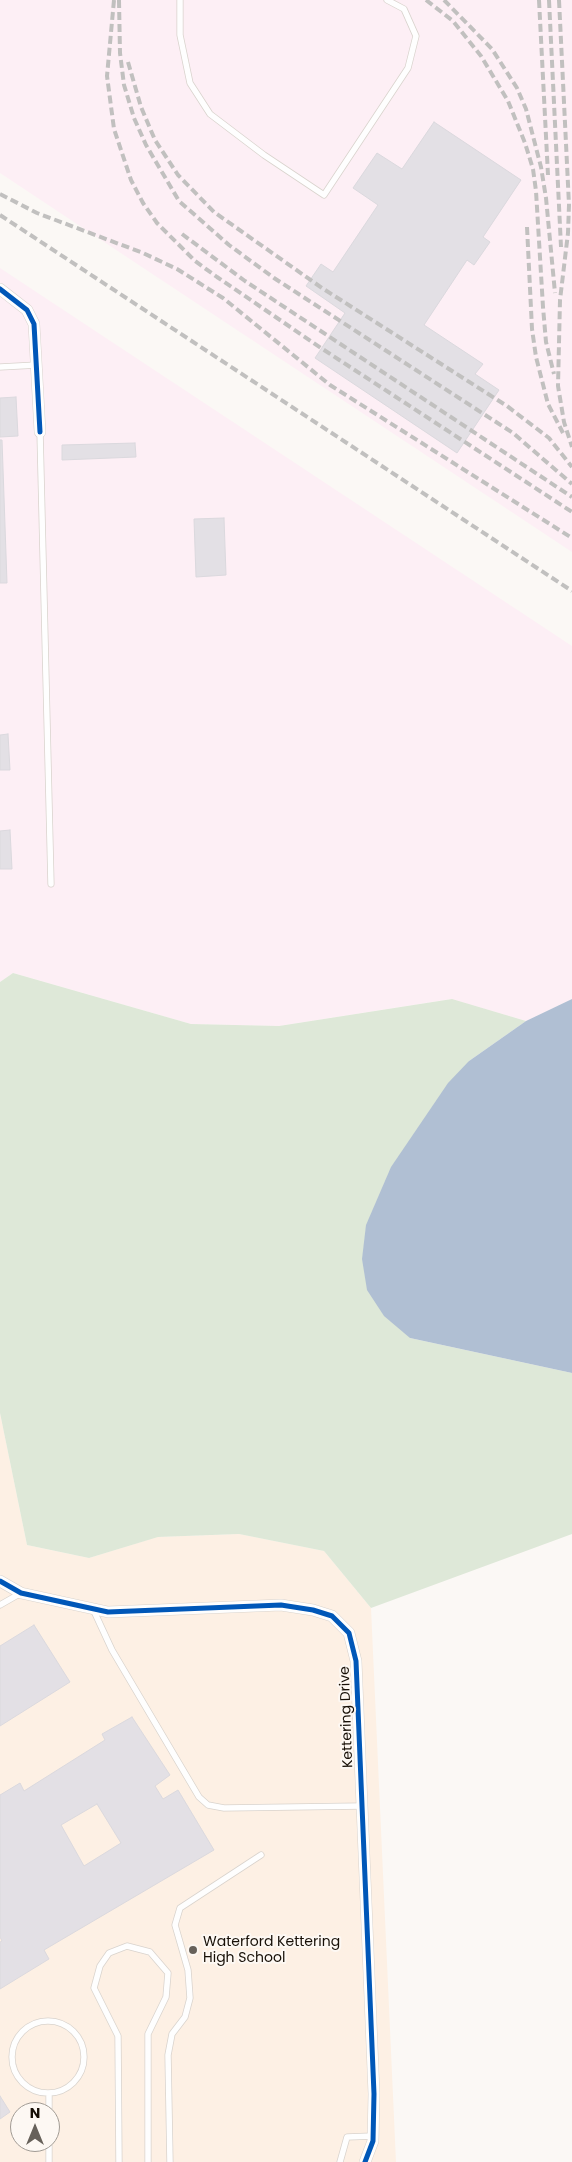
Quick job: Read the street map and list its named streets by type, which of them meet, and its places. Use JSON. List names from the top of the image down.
{
  "streets": {
    "street": ["Kettering Drive"]
  },
  "places": ["Waterford Kettering High School"],
  "north": "top"
}
